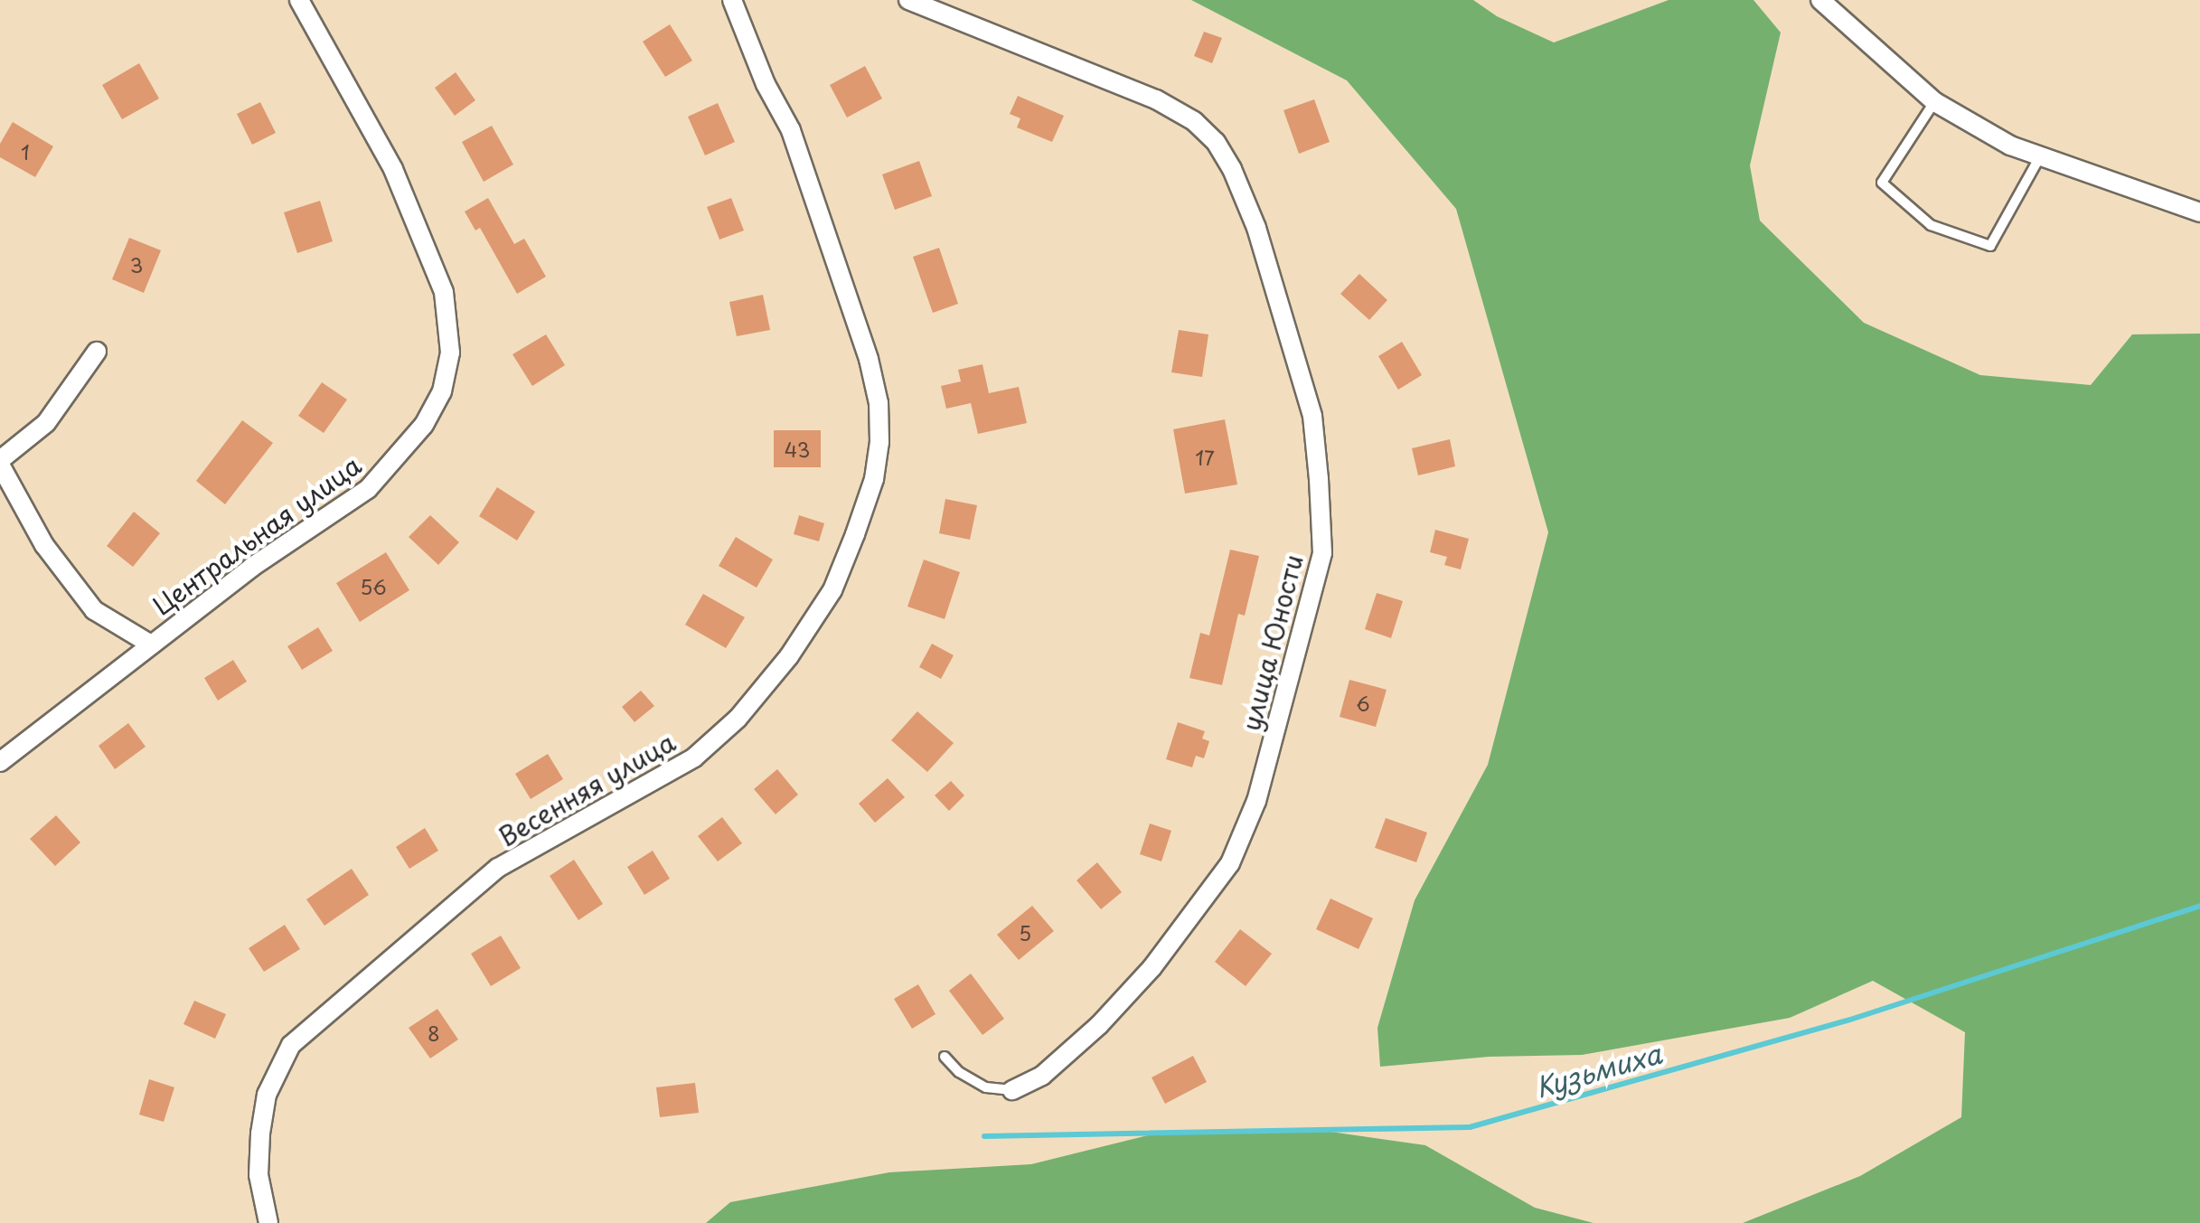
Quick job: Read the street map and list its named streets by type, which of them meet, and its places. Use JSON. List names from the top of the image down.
{
  "streets": {
    "street": ["Центральная улица", "улица Юности", "Весенняя улица"]
  },
  "water": ["Кузьмиха"],
  "house_numbers": [
    "1",
    "3",
    "43",
    "17",
    "56",
    "6",
    "5",
    "8"
  ]
}
